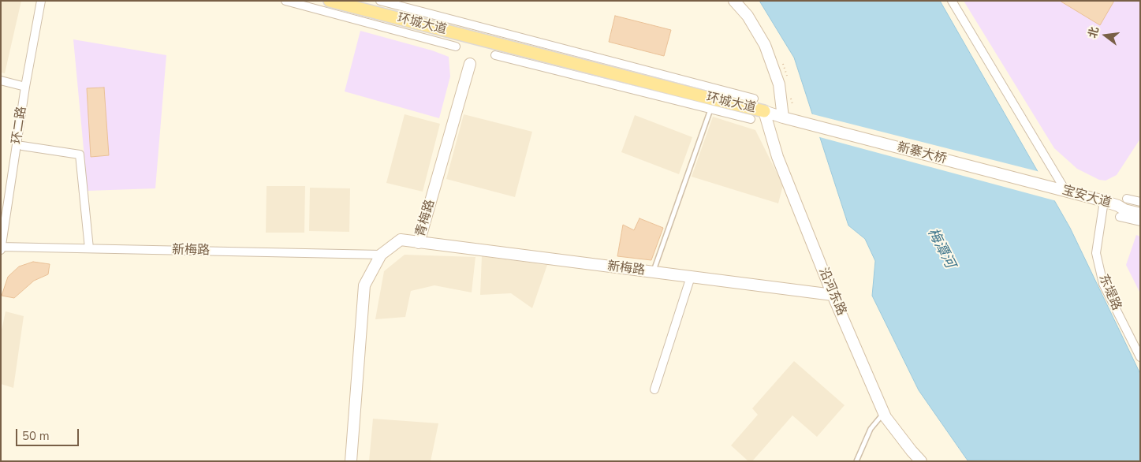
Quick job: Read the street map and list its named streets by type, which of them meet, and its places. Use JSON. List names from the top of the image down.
{
  "streets": {
    "main road": [
      "环城大道",
      "新寨大桥",
      "宝安大道",
      "青梅路",
      "新梅路",
      "沿河东路"
    ],
    "street": ["环二路", "东堤路"]
  },
  "crossings": [
    ["环城大道", "新寨大桥"],
    ["环城大道", "沿河东路"],
    ["环二路", "新梅路"],
    ["新寨大桥", "宝安大道"],
    ["新寨大桥", "沿河东路"],
    ["宝安大道", "东堤路"],
    ["青梅路", "新梅路"],
    ["新梅路", "沿河东路"]
  ],
  "water": ["梅潭河"],
  "scale_bar": "50 m",
  "north": "left"
}
